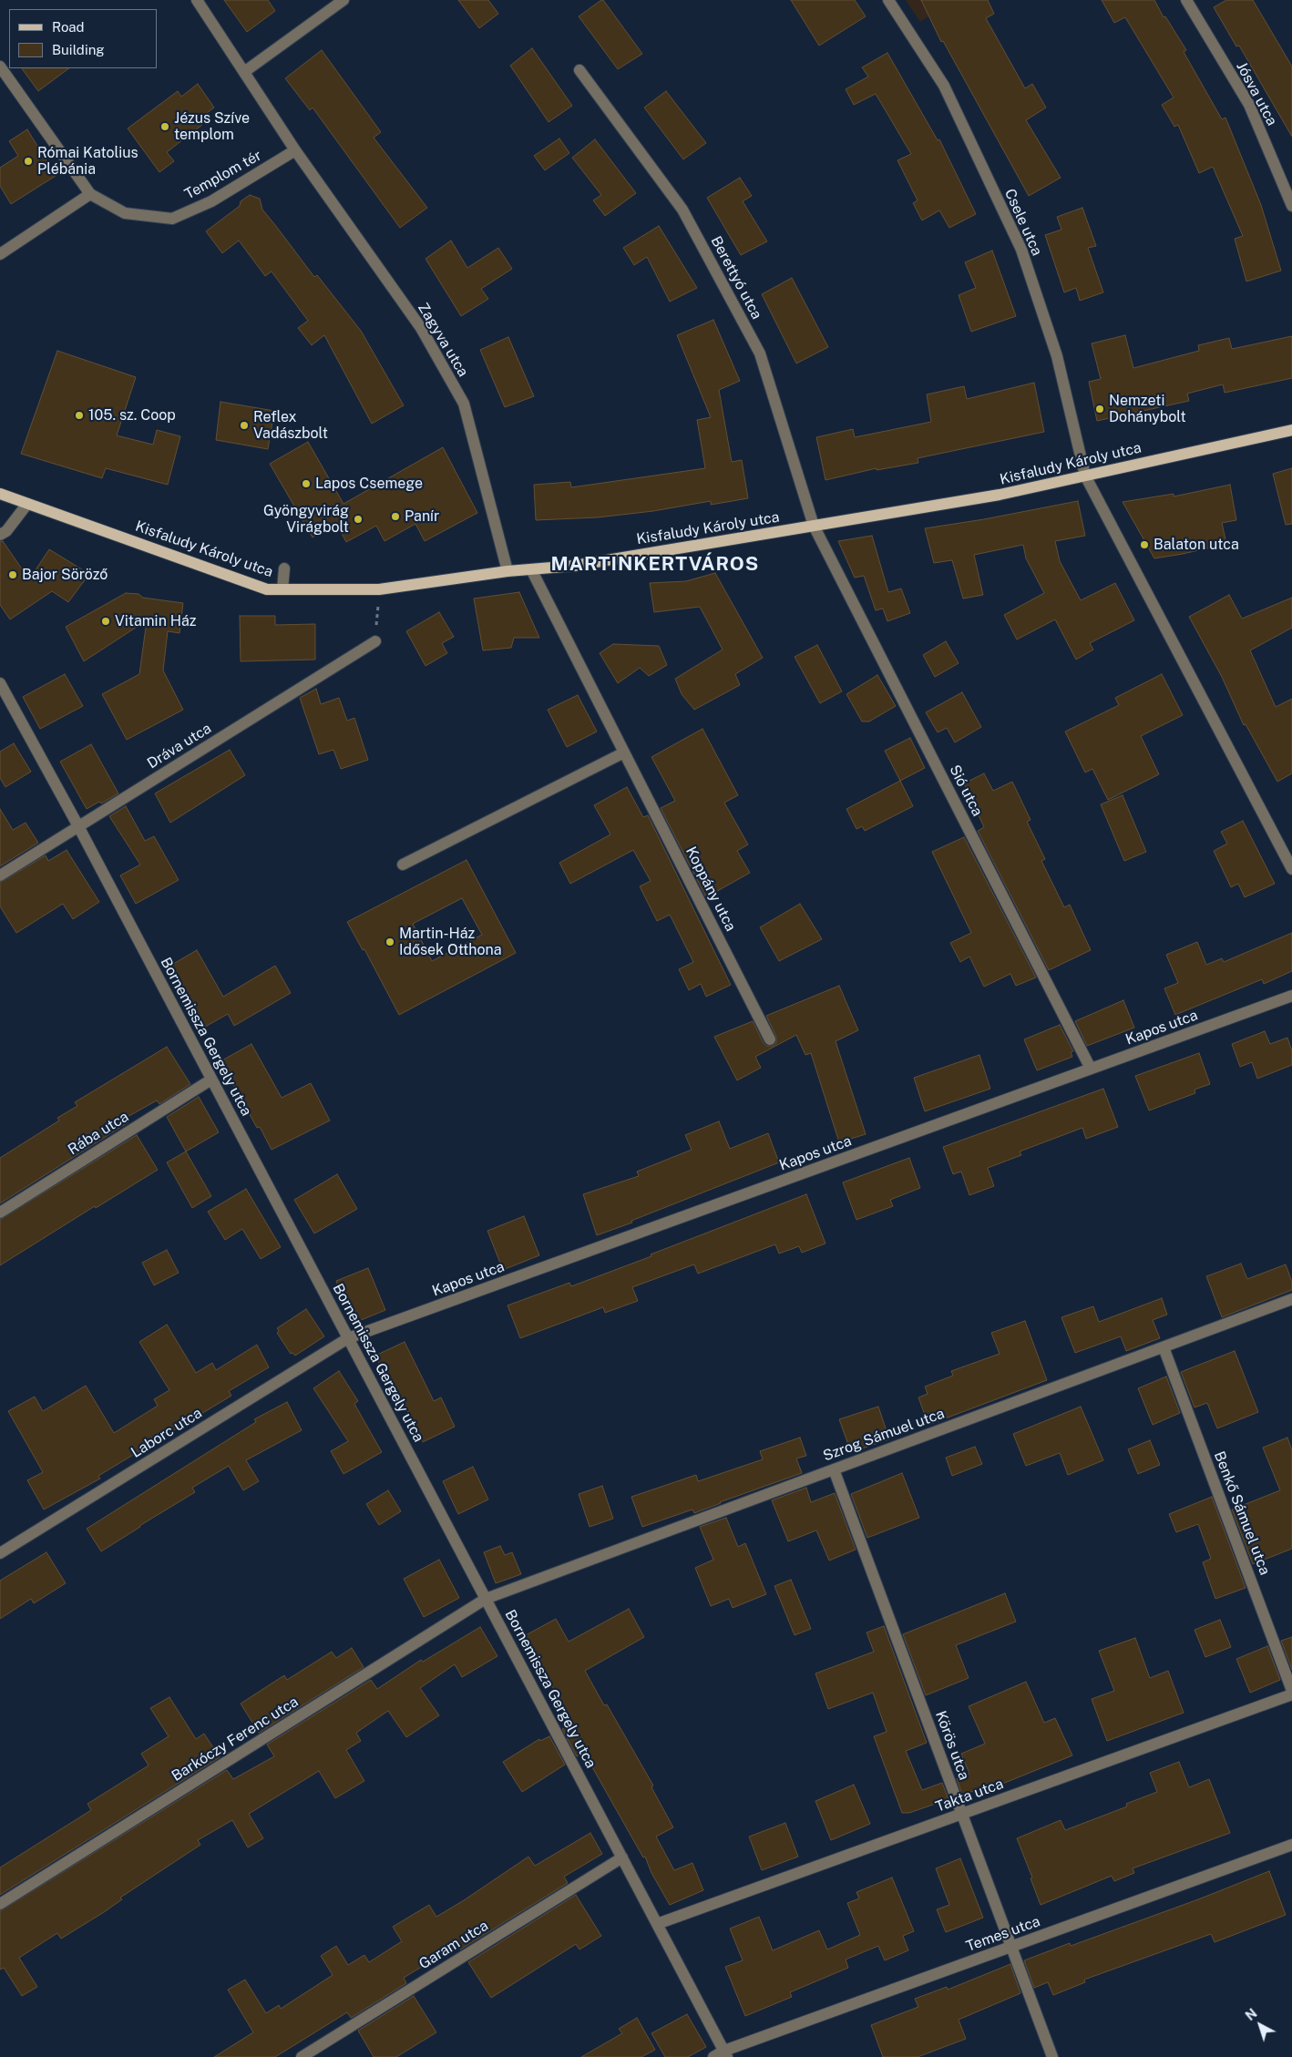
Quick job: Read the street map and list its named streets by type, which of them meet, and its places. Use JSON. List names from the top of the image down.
{
  "streets": {
    "main road": ["Kisfaludy Károly utca"],
    "street": [
      "Jósva utca",
      "Templom tér",
      "Csele utca",
      "Berettyó utca",
      "Zagyva utca",
      "Dráva utca",
      "Sió utca",
      "Koppány utca",
      "Kapos utca",
      "Bornemissza Gergely utca",
      "Rába utca",
      "Laborc utca",
      "Szrog Sámuel utca",
      "Benkő Sámuel utca",
      "Barkóczy Ferenc utca",
      "Körös utca",
      "Takta utca",
      "Temes utca",
      "Garam utca"
    ]
  },
  "crossings": [
    ["Templom tér", "Zagyva utca"],
    ["Csele utca", "Kisfaludy Károly utca"],
    ["Berettyó utca", "Kisfaludy Károly utca"],
    ["Berettyó utca", "Sió utca"],
    ["Zagyva utca", "Kisfaludy Károly utca"],
    ["Kisfaludy Károly utca", "Sió utca"],
    ["Kisfaludy Károly utca", "Koppány utca"],
    ["Dráva utca", "Bornemissza Gergely utca"],
    ["Sió utca", "Kapos utca"],
    ["Kapos utca", "Bornemissza Gergely utca"],
    ["Kapos utca", "Laborc utca"],
    ["Bornemissza Gergely utca", "Rába utca"],
    ["Bornemissza Gergely utca", "Laborc utca"],
    ["Bornemissza Gergely utca", "Szrog Sámuel utca"],
    ["Bornemissza Gergely utca", "Barkóczy Ferenc utca"],
    ["Bornemissza Gergely utca", "Takta utca"],
    ["Bornemissza Gergely utca", "Temes utca"],
    ["Bornemissza Gergely utca", "Garam utca"],
    ["Szrog Sámuel utca", "Benkő Sámuel utca"],
    ["Szrog Sámuel utca", "Barkóczy Ferenc utca"],
    ["Szrog Sámuel utca", "Körös utca"],
    ["Körös utca", "Takta utca"],
    ["Körös utca", "Temes utca"]
  ],
  "districts": ["MARTINKERTVÁROS"],
  "places": [
    "Jézus Szíve templom",
    "Római Katolius Plébánia",
    "Nemzeti Dohánybolt",
    "105. sz. Coop",
    "Reflex Vadászbolt",
    "Lapos Csemege",
    "Panír",
    "Gyöngyvirág Virágbolt",
    "Balaton utca",
    "Bajor Söröző",
    "Vitamin Ház",
    "Martin-Ház Idősek Otthona"
  ],
  "legend": ["Road", "Building"],
  "north": "top left"
}
